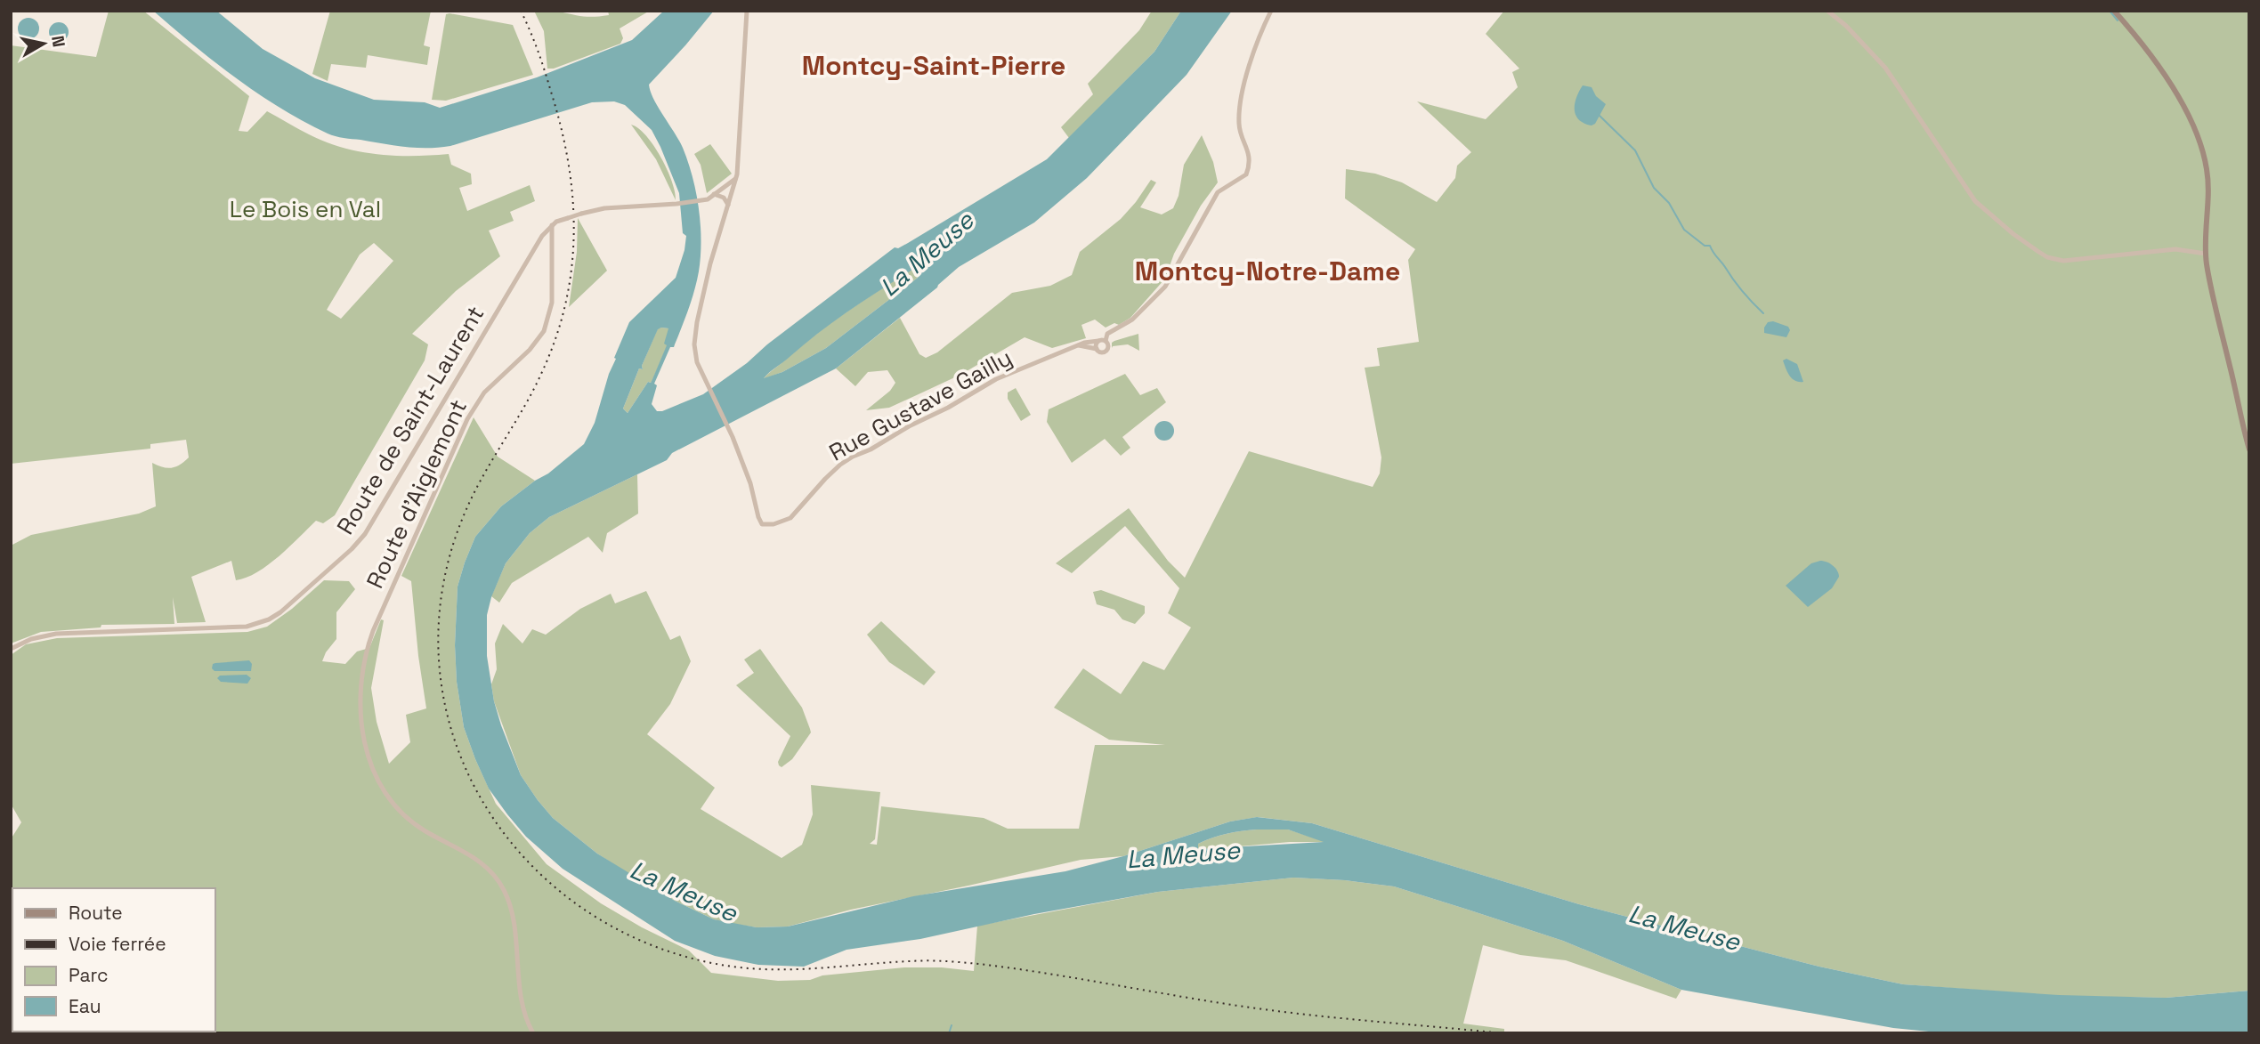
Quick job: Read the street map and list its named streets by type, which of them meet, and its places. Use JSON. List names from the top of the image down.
{
  "streets": {
    "street": ["Rue Gustave Gailly", "Route de Saint-Laurent", "Route d'Aiglemont"]
  },
  "crossings": [
    ["Route de Saint-Laurent", "Route d'Aiglemont"]
  ],
  "districts": ["Montcy-Saint-Pierre", "Montcy-Notre-Dame"],
  "water": ["La Meuse"],
  "parks": ["Le Bois en Val"],
  "legend": [
    "Route",
    "Voie ferrée",
    "Parc",
    "Eau"
  ],
  "north": "right"
}
